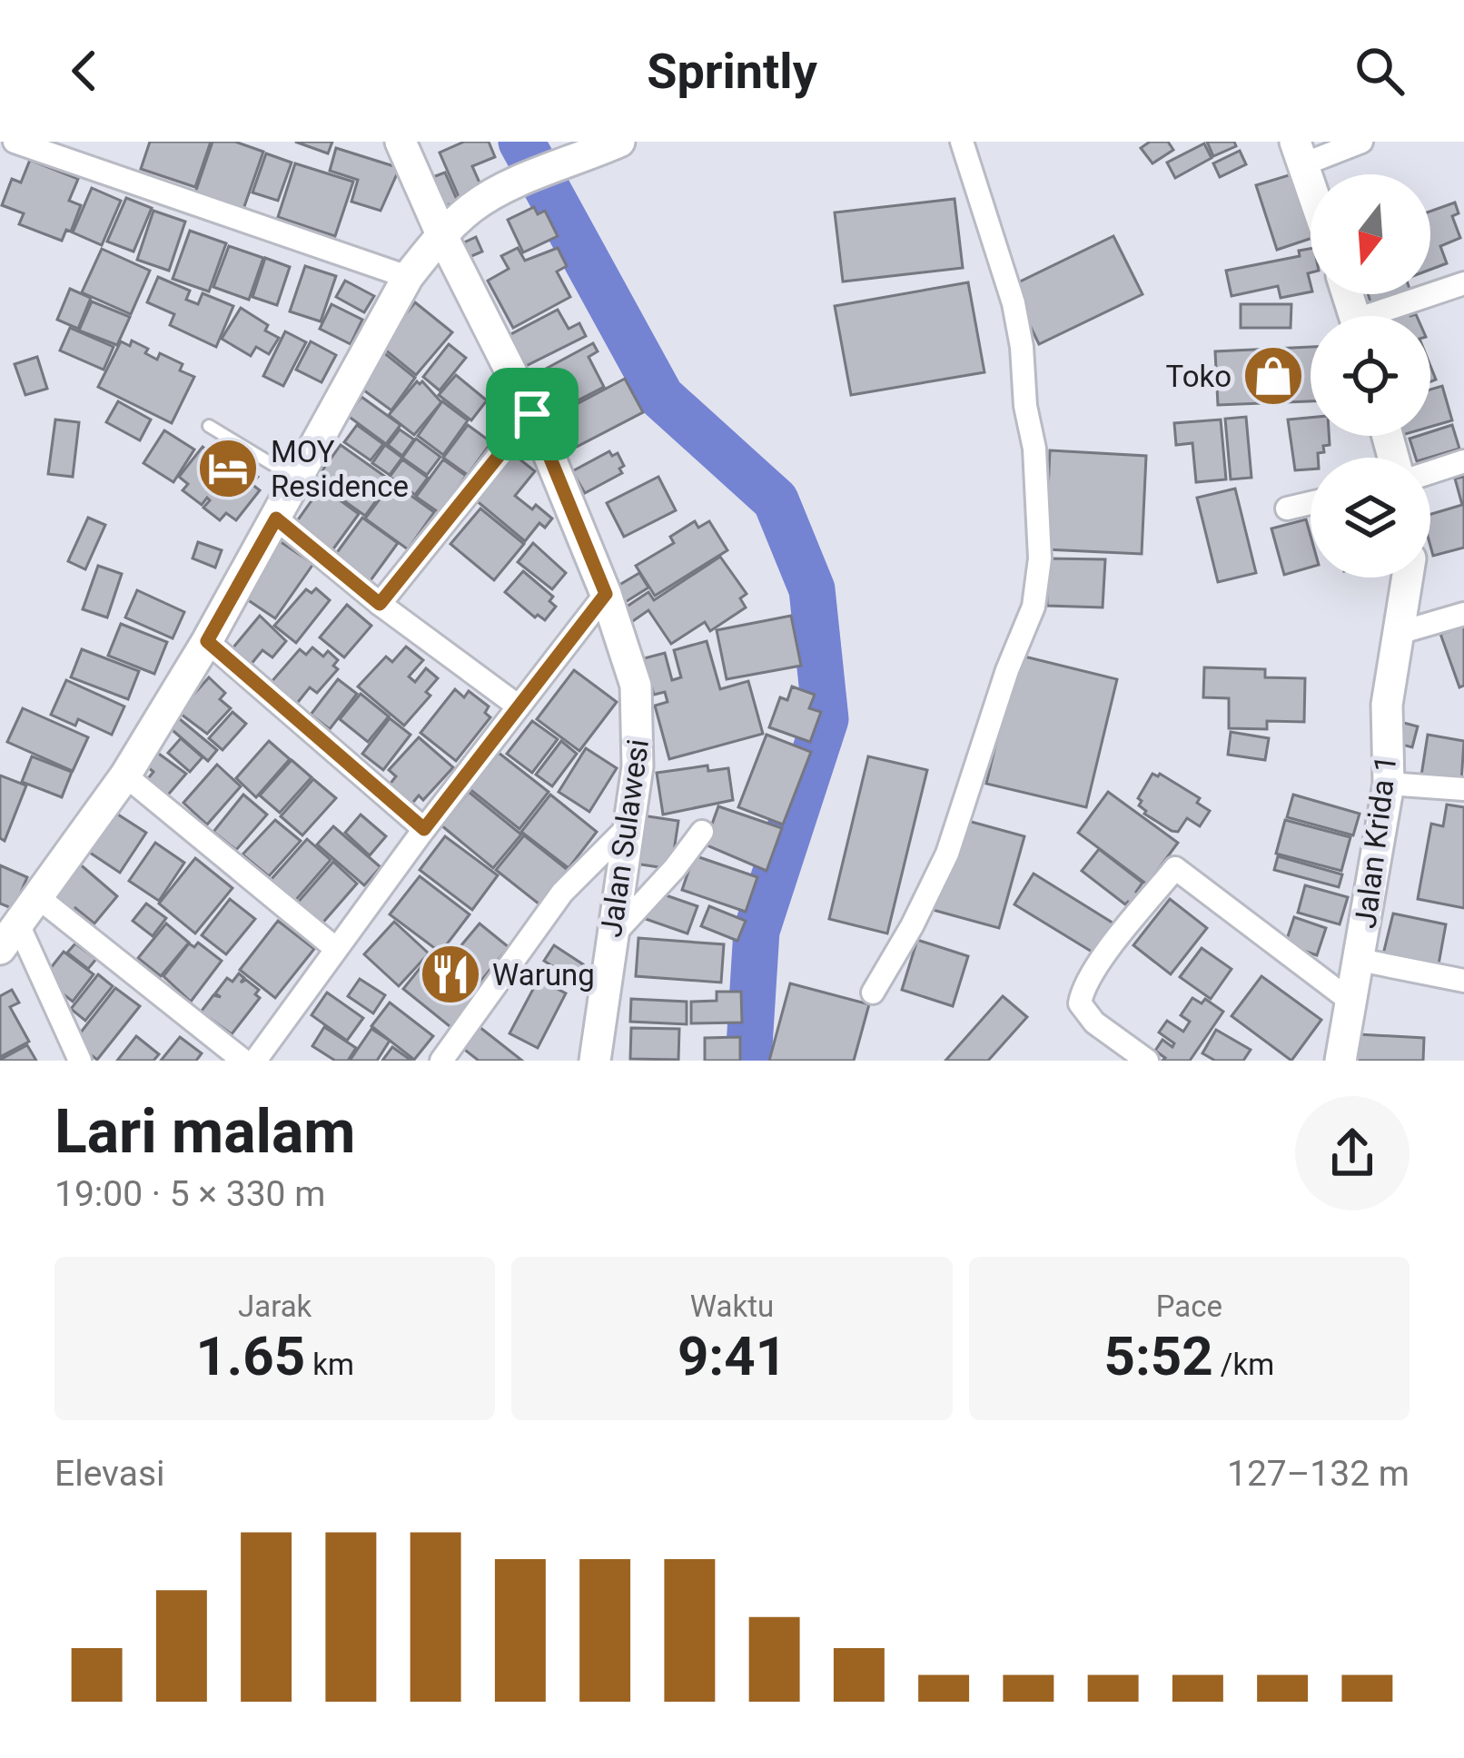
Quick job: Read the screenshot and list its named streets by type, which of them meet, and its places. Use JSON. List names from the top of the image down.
{
  "streets": {
    "street": ["Jalan Sulawesi", "Jalan Krida 1"]
  },
  "places": {
    "shop": ["Toko"],
    "hotel": ["MOY Residence"],
    "restaurant": ["Warung"]
  },
  "north": "bottom",
  "page": {
    "header": "Sprintly",
    "heading": ["Lari malam", "19:00 · 5 × 330 m"],
    "stats": [
      ["Jarak", "1.65 km"],
      ["Waktu", "9:41"],
      ["Pace", "5:52 /km"]
    ],
    "chart": ["Elevasi", "127–132 m"]
  }
}
